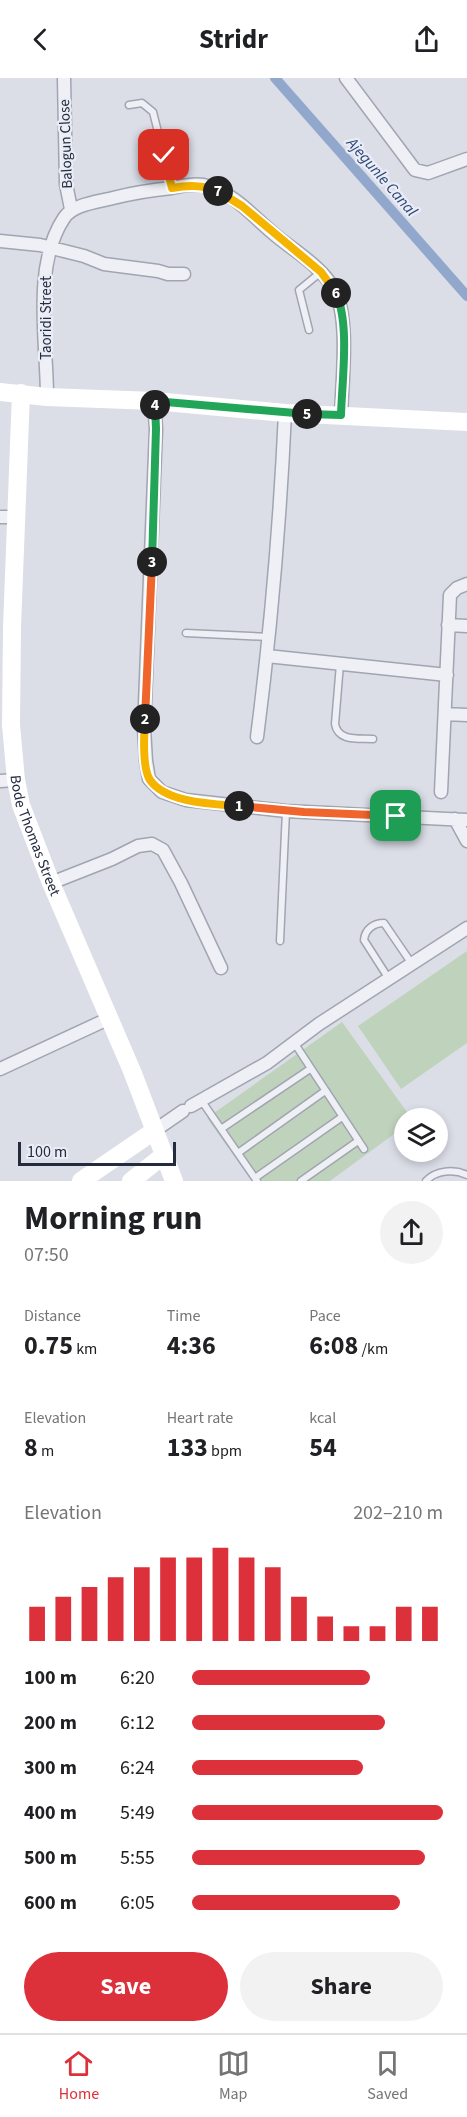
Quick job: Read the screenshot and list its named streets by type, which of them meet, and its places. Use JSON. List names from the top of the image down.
{
  "streets": {
    "main road": ["Bode Thomas Street"],
    "street": ["Balogun Close", "Taoridi Street"]
  },
  "crossings": [
    ["Balogun Close", "Taoridi Street"],
    ["Taoridi Street", "Bode Thomas Street"]
  ],
  "water": ["Ajegunle Canal"],
  "scale_bar": "100 m",
  "page": {
    "header": "Stridr",
    "pins": [
      "7",
      "6",
      "4",
      "5",
      "3",
      "2",
      "1"
    ],
    "scale": "100 m",
    "heading": ["Morning run", "07:50"],
    "stats": [
      ["Distance", "0.75 km"],
      ["Time", "4:36"],
      ["Pace", "6:08 /km"],
      ["Elevation", "8 m"],
      ["Heart rate", "133 bpm"],
      ["kcal", "54"]
    ],
    "chart": ["Elevation", "202–210 m"],
    "list": [
      {
        "name": "100 m",
        "note": "6:20"
      },
      {
        "name": "200 m",
        "note": "6:12"
      },
      {
        "name": "300 m",
        "note": "6:24"
      },
      {
        "name": "400 m",
        "note": "5:49"
      },
      {
        "name": "500 m",
        "note": "5:55"
      },
      {
        "name": "600 m",
        "note": "6:05"
      }
    ],
    "buttons": ["Save", "Share"],
    "tabs": ["Home", "Map", "Saved"]
  }
}
